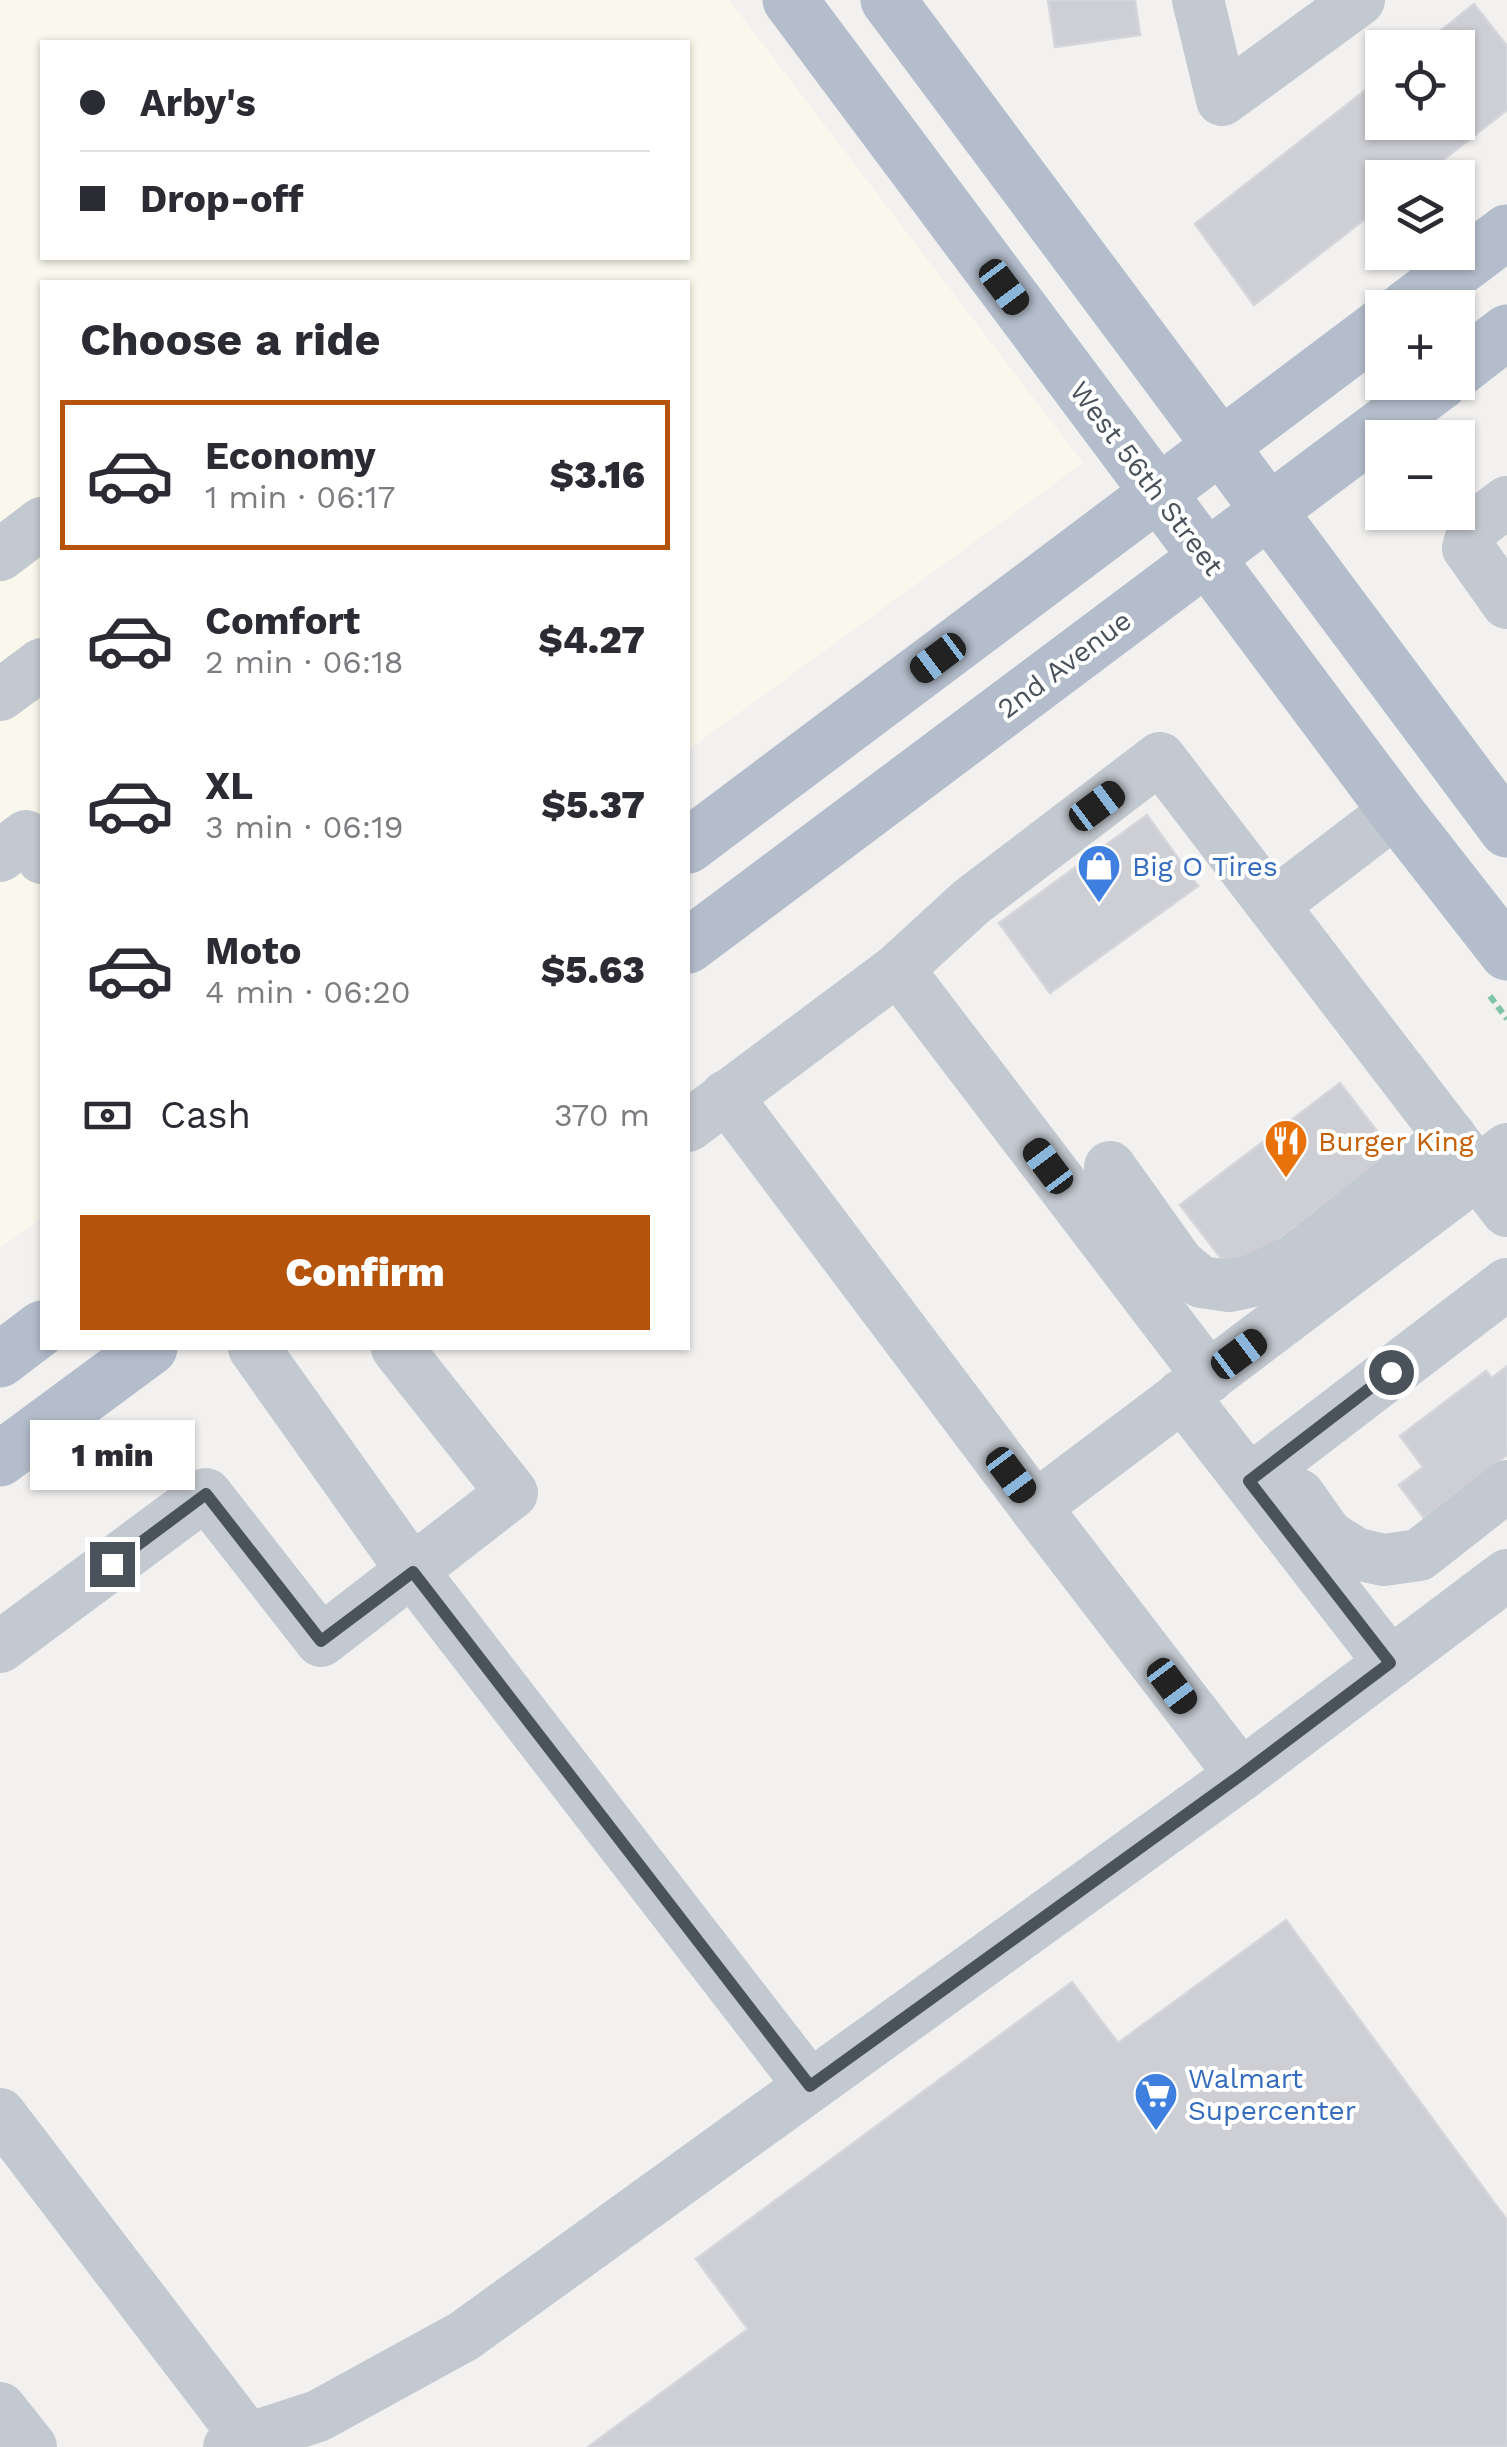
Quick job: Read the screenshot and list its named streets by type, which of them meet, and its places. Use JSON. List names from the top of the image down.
{
  "streets": {
    "main road": ["West 56th Street", "2nd Avenue"]
  },
  "crossings": [
    ["West 56th Street", "2nd Avenue"]
  ],
  "places": {
    "shop": ["Big O Tires"],
    "restaurant": ["Burger King"],
    "supermarket": ["Walmart Supercenter"]
  },
  "page": {
    "map_buttons": ["+", "−"],
    "banner": ["Arby's", "Drop-off"],
    "heading": "Choose a ride",
    "list": [
      {
        "name": "Economy",
        "note": "1 min · 06:17",
        "value": "$3.16"
      },
      {
        "name": "Comfort",
        "note": "2 min · 06:18",
        "value": "$4.27"
      },
      {
        "name": "XL",
        "note": "3 min · 06:19",
        "value": "$5.37"
      },
      {
        "name": "Moto",
        "note": "4 min · 06:20",
        "value": "$5.63"
      }
    ],
    "pay": ["Cash", "370 m"],
    "buttons": "Confirm",
    "bubble": "1 min"
  }
}
